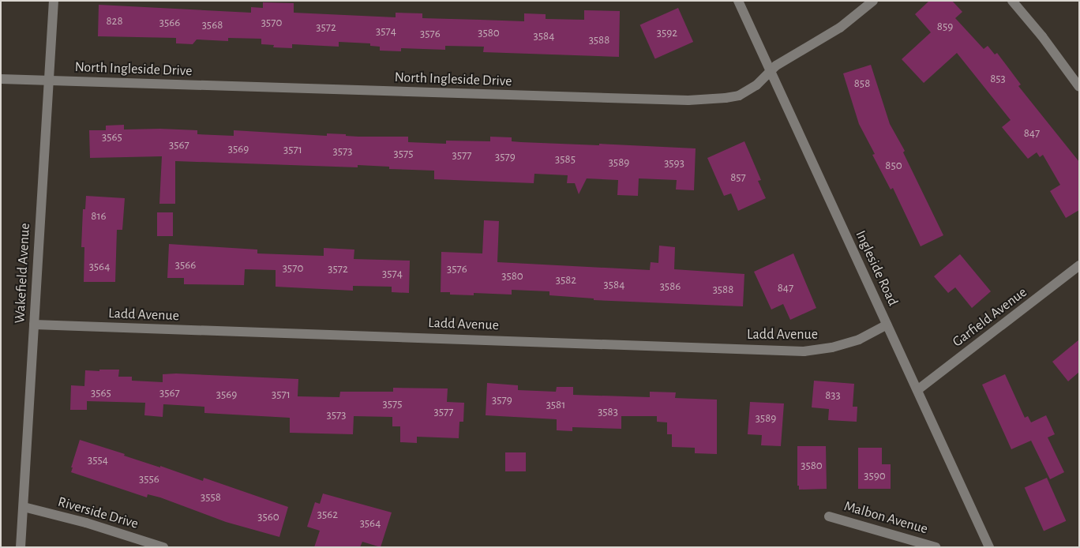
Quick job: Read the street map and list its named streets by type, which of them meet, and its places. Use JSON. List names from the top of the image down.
{
  "streets": {
    "street": [
      "North Ingleside Drive",
      "Ingleside Road",
      "Wakefield Avenue",
      "Ladd Avenue",
      "Garfield Avenue",
      "Riverside Drive",
      "Malbon Avenue"
    ]
  },
  "crossings": [
    ["North Ingleside Drive", "Ingleside Road"],
    ["North Ingleside Drive", "Wakefield Avenue"],
    ["Ingleside Road", "Ladd Avenue"],
    ["Ingleside Road", "Garfield Avenue"],
    ["Wakefield Avenue", "Ladd Avenue"],
    ["Wakefield Avenue", "Riverside Drive"]
  ],
  "house_numbers": [
    "828",
    "3566",
    "3570",
    "3568",
    "859",
    "3572",
    "3574",
    "3580",
    "3592",
    "3576",
    "3584",
    "3588",
    "853",
    "858",
    "847",
    "3565",
    "3567",
    "3569",
    "3571",
    "3573",
    "3575",
    "3577",
    "3579",
    "3585",
    "3589",
    "3593",
    "850",
    "857",
    "816",
    "3566",
    "3564",
    "3570",
    "3572",
    "3576",
    "3574",
    "3580",
    "3582",
    "3584",
    "3586",
    "847",
    "3588",
    "3565",
    "3567",
    "3569",
    "3571",
    "833",
    "3579",
    "3575",
    "3581",
    "3577",
    "3583",
    "3573",
    "3589",
    "3554",
    "3580",
    "3590",
    "3556",
    "3558",
    "3562",
    "3560",
    "3564"
  ]
}
